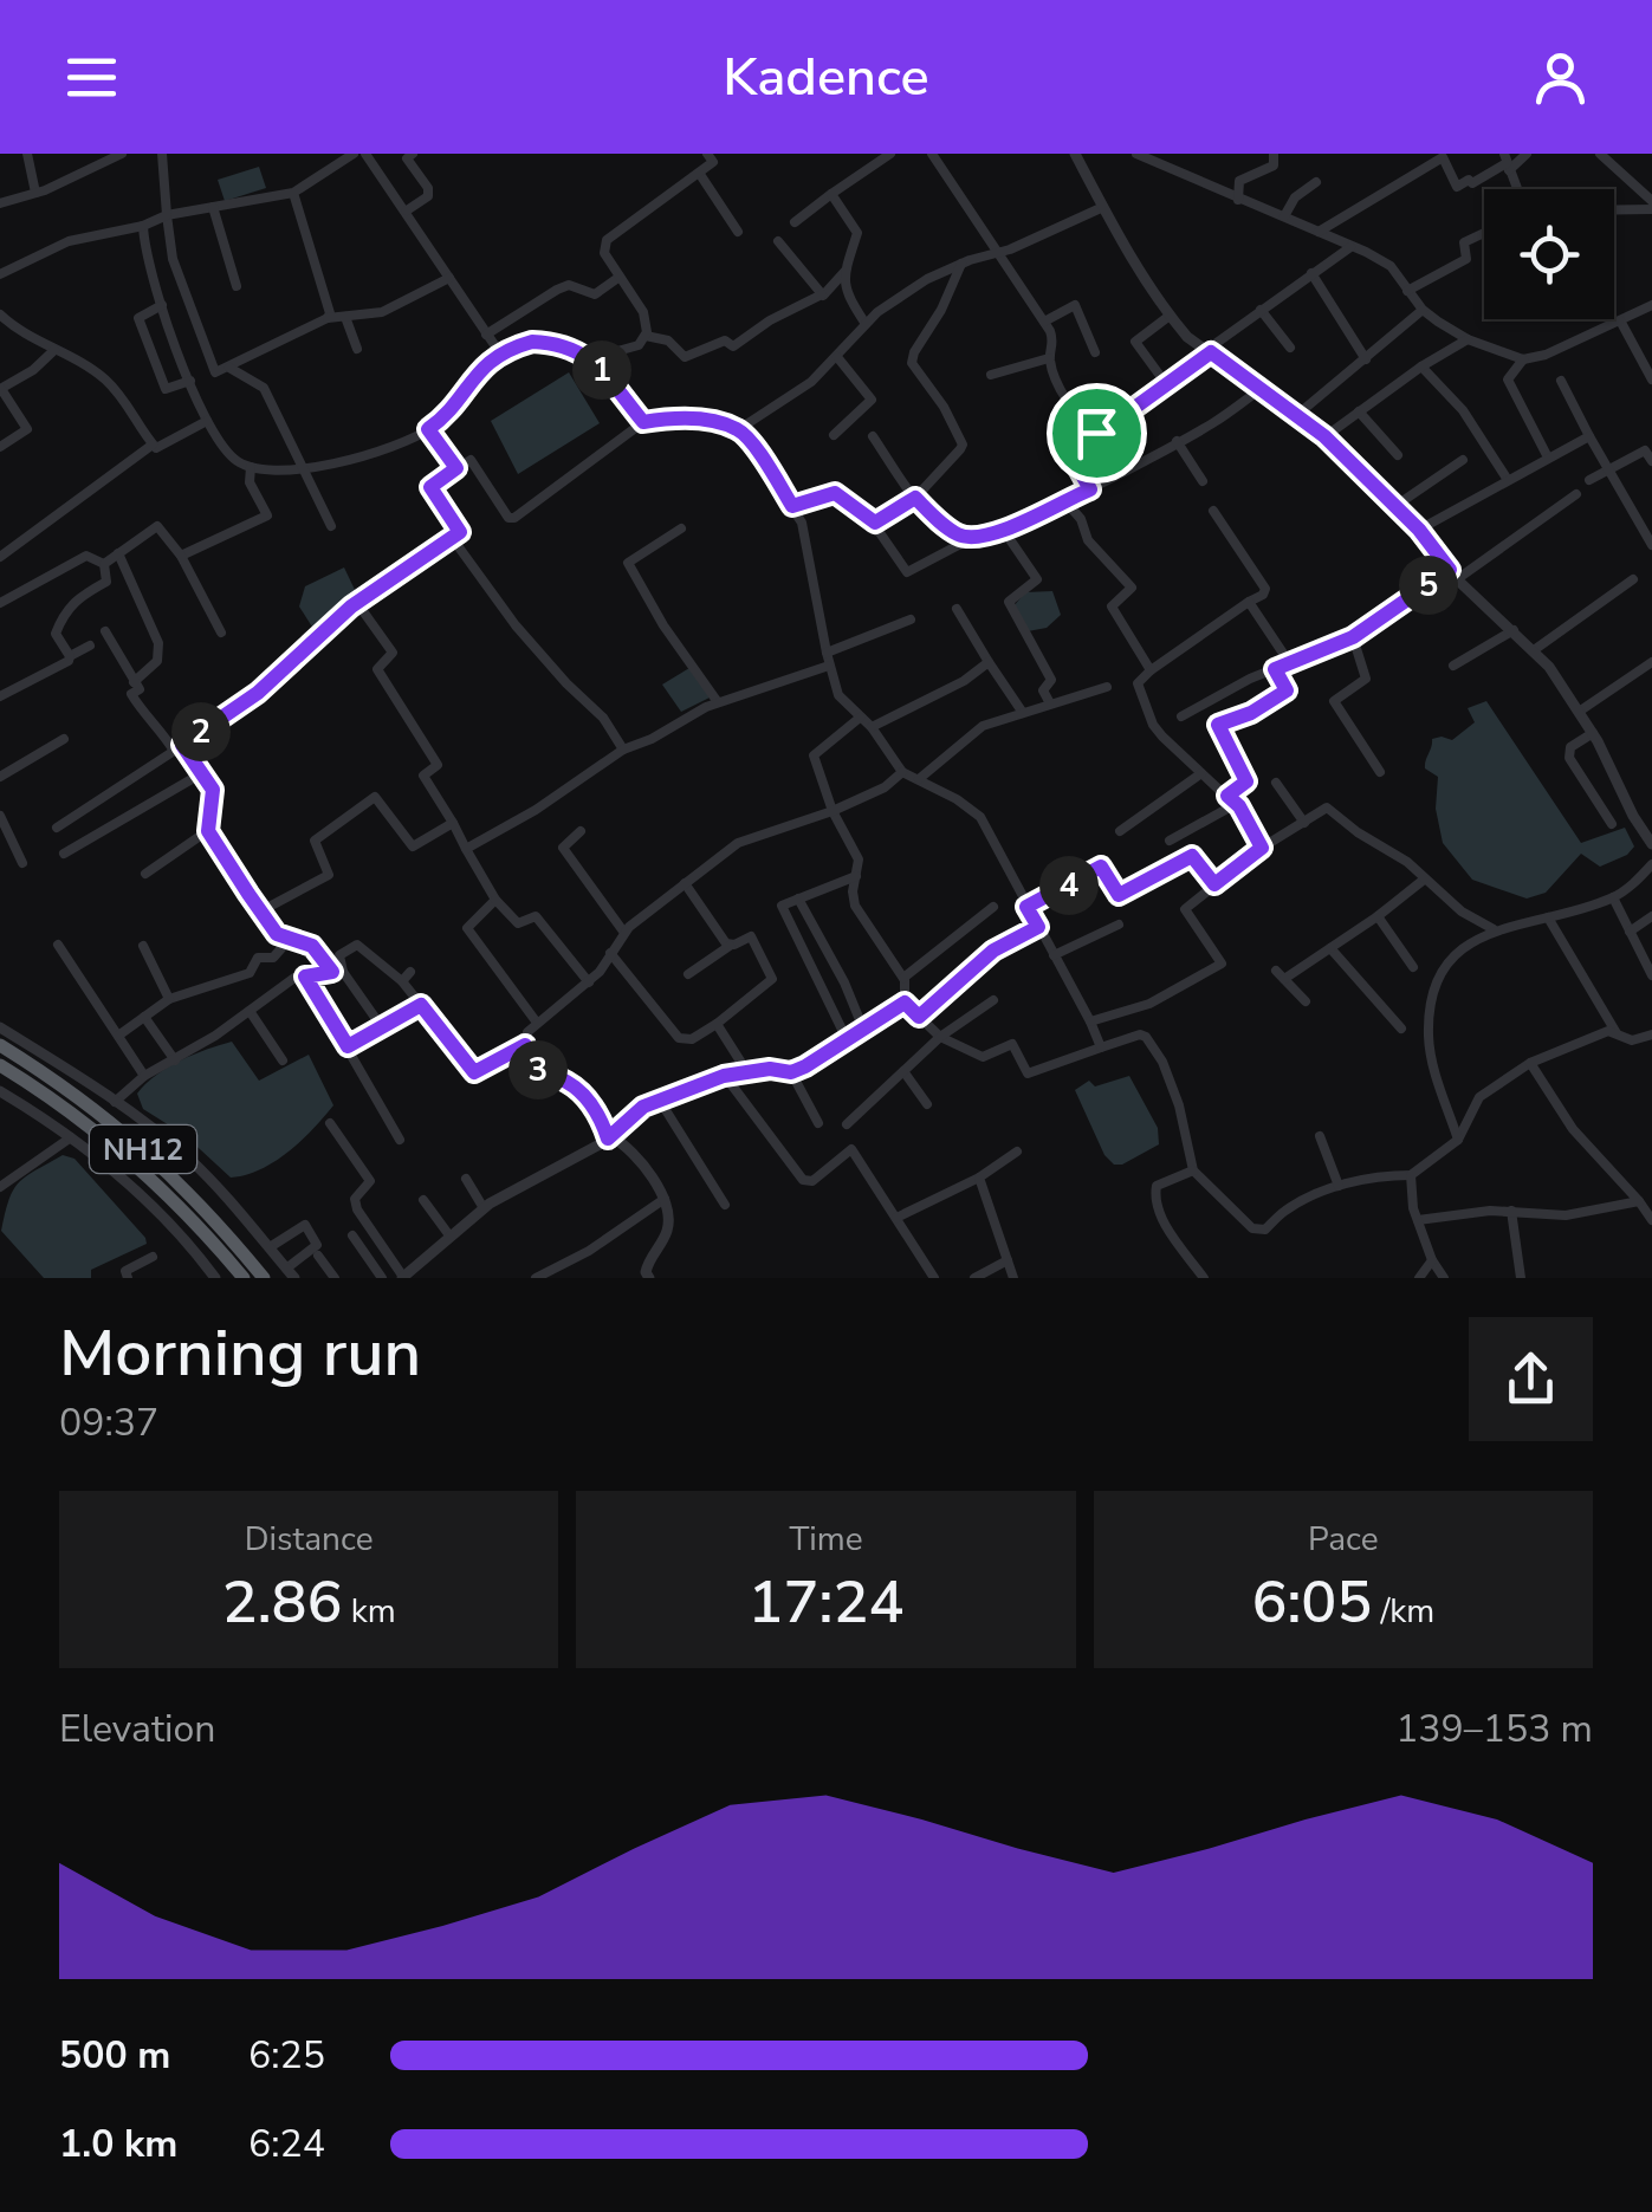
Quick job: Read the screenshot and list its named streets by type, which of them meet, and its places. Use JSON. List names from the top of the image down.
{
  "streets": {
    "highway": ["NH12"]
  },
  "page": {
    "header": "Kadence",
    "pins": [
      "1",
      "5",
      "2",
      "4",
      "3"
    ],
    "heading": ["Morning run", "09:37"],
    "stats": [
      ["Distance", "2.86 km"],
      ["Time", "17:24"],
      ["Pace", "6:05 /km"]
    ],
    "chart": ["Elevation", "139–153 m"],
    "list": [
      {
        "name": "500 m",
        "note": "6:25"
      },
      {
        "name": "1.0 km",
        "note": "6:24"
      }
    ]
  }
}
